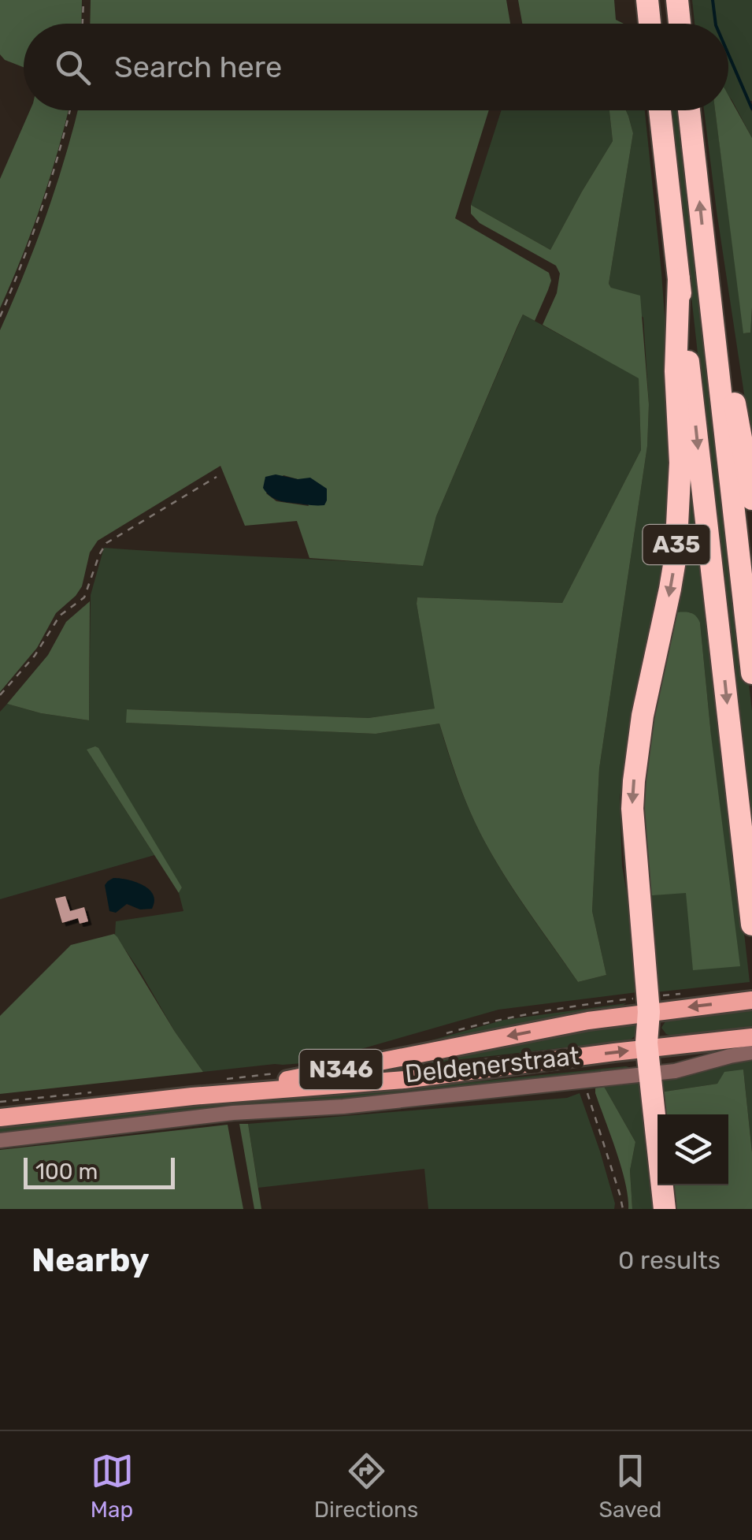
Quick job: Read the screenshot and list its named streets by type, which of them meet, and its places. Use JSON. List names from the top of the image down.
{
  "streets": {
    "highway": ["A35"],
    "main road": ["Deldenerstraat", "N346"]
  },
  "crossings": [
    ["A35", "Deldenerstraat"]
  ],
  "scale_bar": "100 m",
  "page": {
    "search": "Search here",
    "scale": "100 m",
    "heading": ["Nearby", "0 results"],
    "nav": ["Map", "Directions", "Saved"]
  }
}
